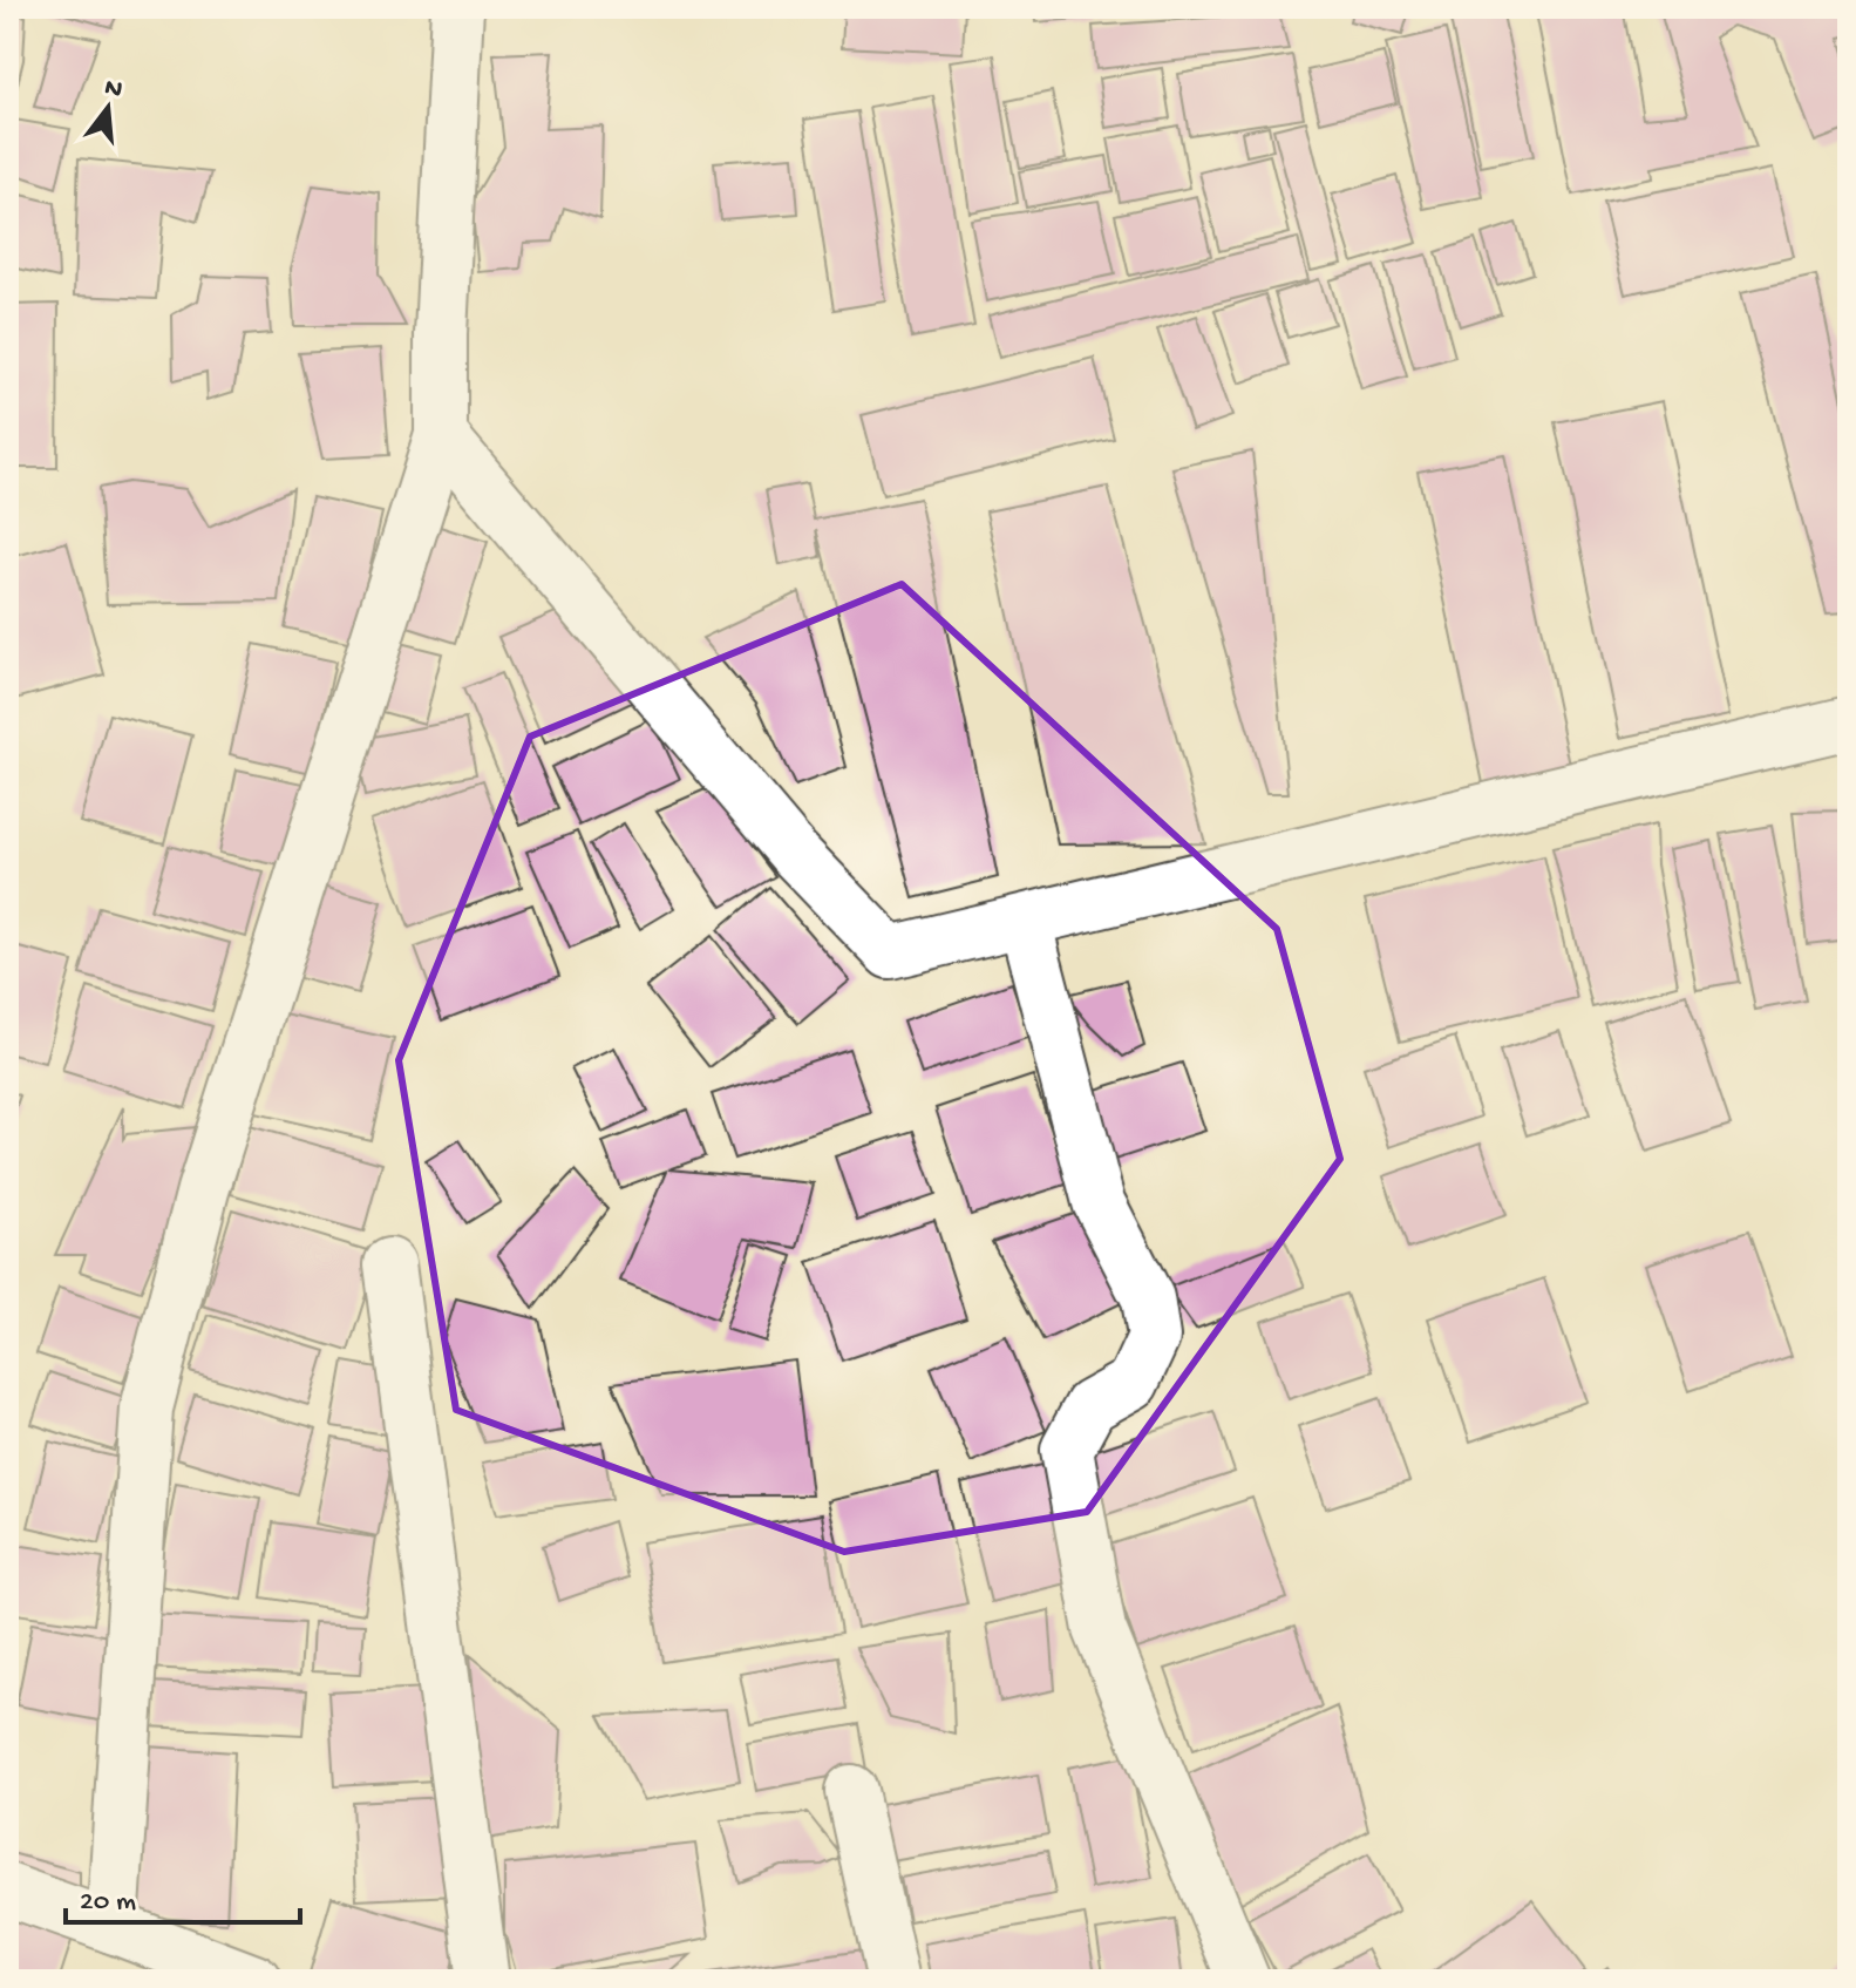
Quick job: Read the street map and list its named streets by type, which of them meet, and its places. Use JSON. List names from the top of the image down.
{
  "scale_bar": "20 m",
  "north": "top"
}
